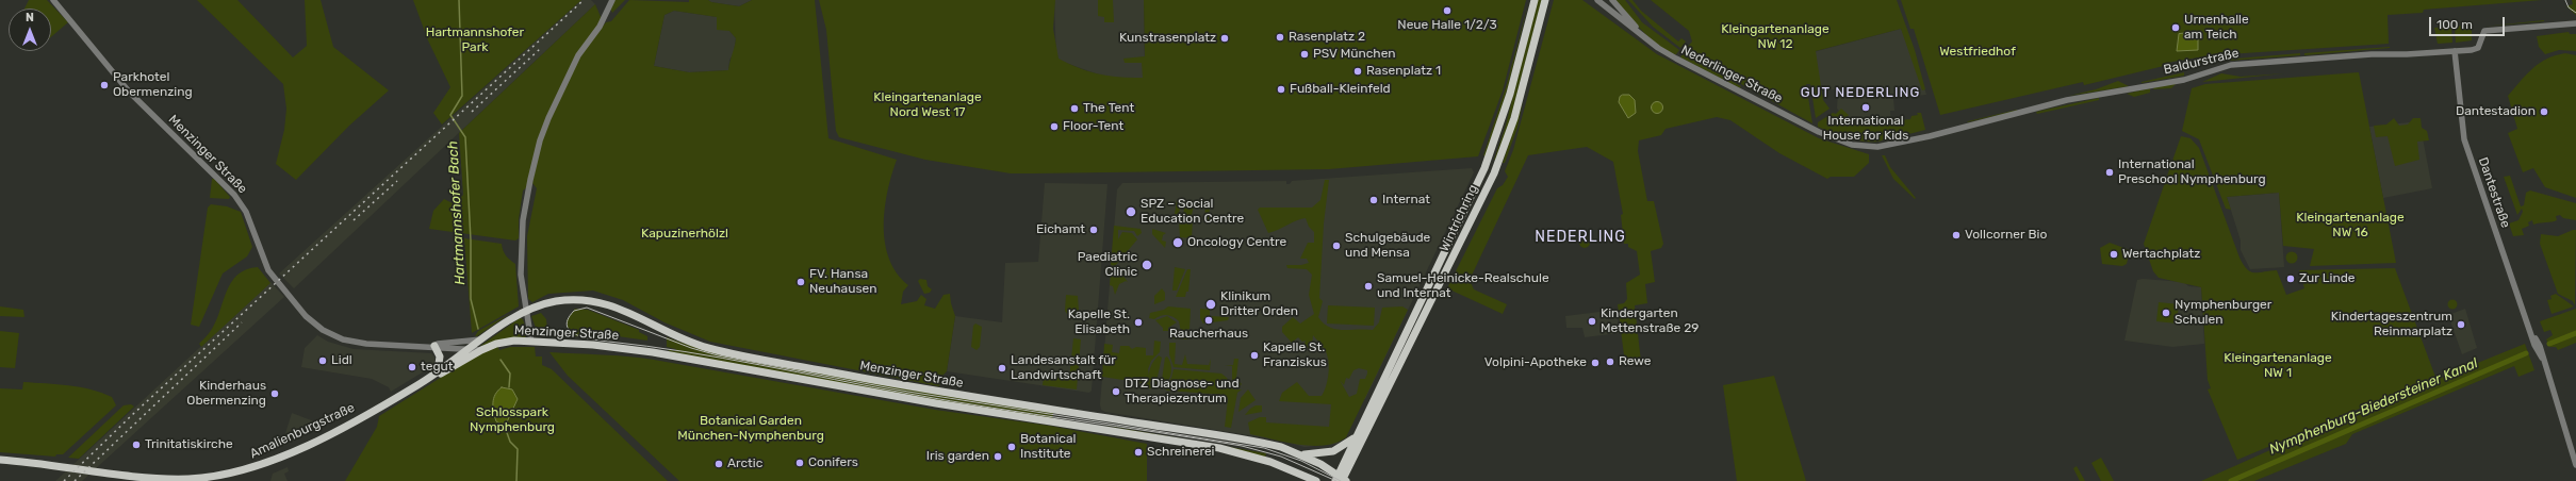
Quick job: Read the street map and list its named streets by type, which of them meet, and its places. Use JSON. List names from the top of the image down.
{
  "streets": {
    "main road": ["Menzinger Straße", "Wintrichring", "Amalienburgstraße"],
    "street": ["Baldurstraße", "Nederlinger Straße", "Dantestraße"]
  },
  "crossings": [
    ["Baldurstraße", "Nederlinger Straße"],
    ["Baldurstraße", "Dantestraße"],
    ["Menzinger Straße", "Wintrichring"],
    ["Menzinger Straße", "Amalienburgstraße"]
  ],
  "districts": ["GUT NEDERLING", "NEDERLING"],
  "water": ["Hartmannshofer Bach", "Nymphenburg-Biedersteiner Kanal"],
  "parks": [
    "Kleingartenanlage NW 12",
    "Hartmannshofer Park",
    "Westfriedhof",
    "Kleingartenanlage Nord West 17",
    "Kleingartenanlage NW 16",
    "Kapuzinerhölzl",
    "Kleingartenanlage NW 1",
    "Schlosspark Nymphenburg",
    "Botanical Garden München-Nymphenburg"
  ],
  "places": [
    "Neue Halle 1/2/3",
    "Urnenhalle am Teich",
    "Rasenplatz 2",
    "Kunstrasenplatz",
    "PSV München",
    "Rasenplatz 1",
    "Parkhotel Obermenzing",
    "Fußball-Kleinfeld",
    "International House for Kids",
    "The Tent",
    "Dantestadion",
    "Floor-Tent",
    "International Preschool Nymphenburg",
    "Internat",
    "SPZ – Social Education Centre",
    "Eichamt",
    "Vollcorner Bio",
    "Oncology Centre",
    "Schulgebäude und Mensa",
    "Wertachplatz",
    "Paediatric Clinic",
    "Zur Linde",
    "FV. Hansa Neuhausen",
    "Samuel-Heinicke-Realschule und Internat",
    "Klinikum Dritter Orden",
    "Nymphenburger Schulen",
    "Raucherhaus",
    "Kindergarten Mettenstraße 29",
    "Kapelle St. Elisabeth",
    "Kindertageszentrum Reinmarplatz",
    "Kapelle St. Franziskus",
    "Lidl",
    "Rewe",
    "Volpini-Apotheke",
    "tegut",
    "Landesanstalt für Landwirtschaft",
    "DTZ Diagnose- und Therapiezentrum",
    "Kinderhaus Obermenzing",
    "Trinitatiskirche",
    "Botanical Institute",
    "Schreinerei",
    "Iris garden",
    "Conifers",
    "Arctic"
  ],
  "scale_bar": "100 m",
  "north": "top"
}
